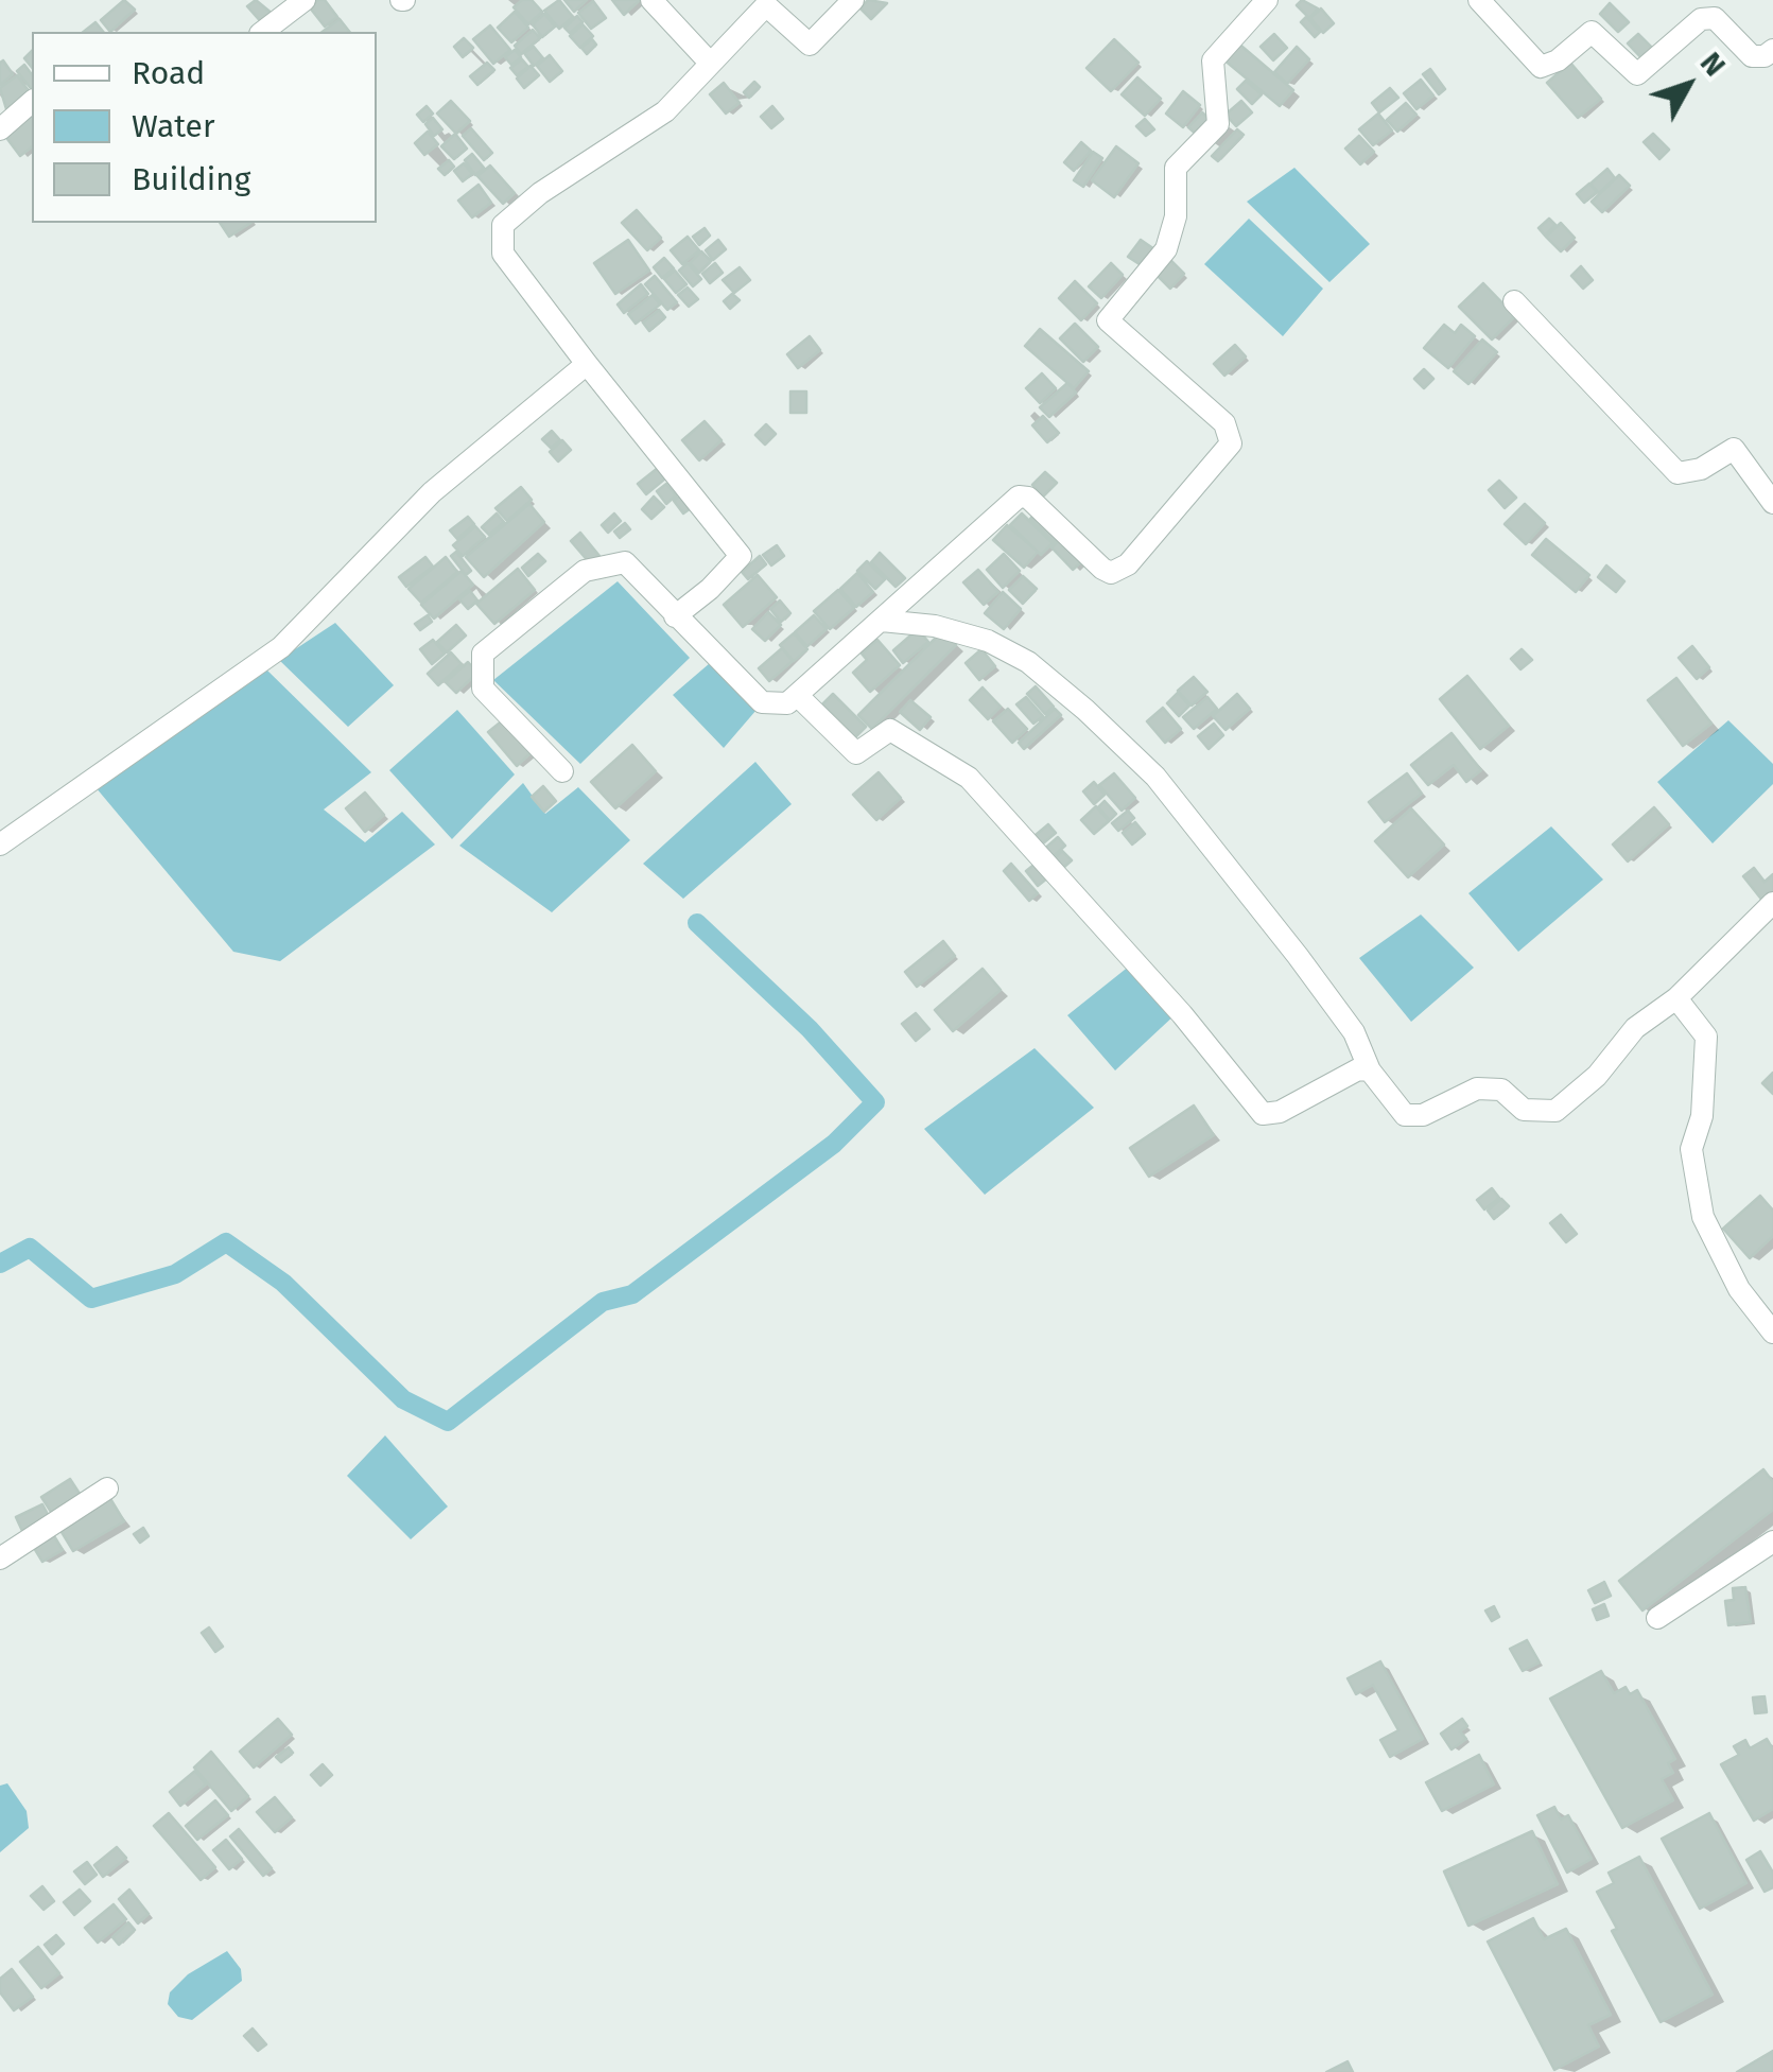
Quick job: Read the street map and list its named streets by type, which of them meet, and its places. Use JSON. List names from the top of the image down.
{
  "legend": ["Road", "Water", "Building"],
  "north": "top right"
}
